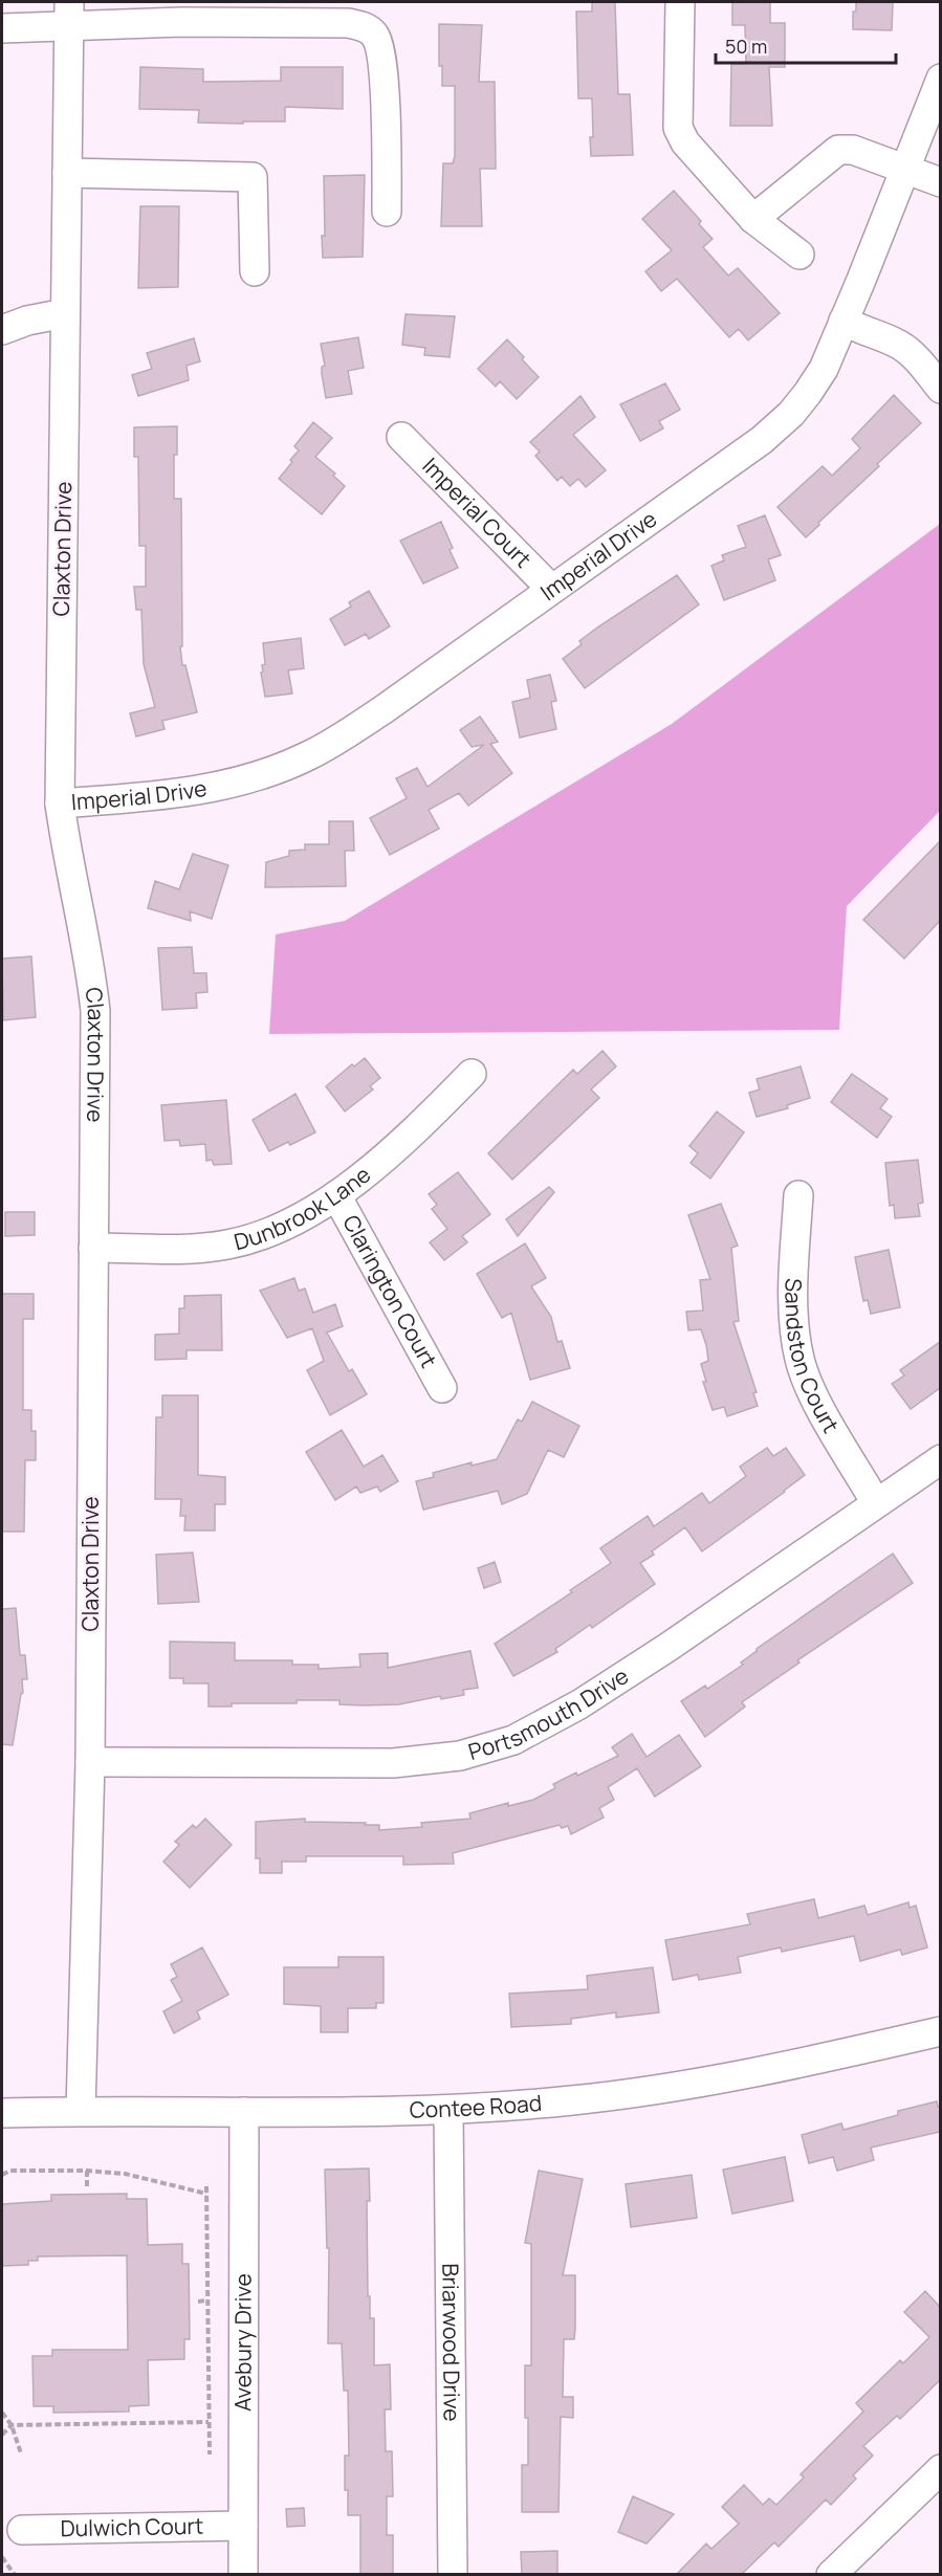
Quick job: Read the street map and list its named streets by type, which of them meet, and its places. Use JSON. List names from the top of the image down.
{
  "streets": {
    "street": [
      "Imperial Court",
      "Claxton Drive",
      "Imperial Drive",
      "Dunbrook Lane",
      "Clarington Court",
      "Sandston Court",
      "Portsmouth Drive",
      "Contee Road",
      "Briarwood Drive",
      "Avebury Drive",
      "Dulwich Court"
    ]
  },
  "crossings": [
    ["Imperial Court", "Imperial Drive"],
    ["Claxton Drive", "Imperial Drive"],
    ["Claxton Drive", "Dunbrook Lane"],
    ["Claxton Drive", "Portsmouth Drive"],
    ["Claxton Drive", "Contee Road"],
    ["Dunbrook Lane", "Clarington Court"],
    ["Sandston Court", "Portsmouth Drive"],
    ["Contee Road", "Briarwood Drive"],
    ["Contee Road", "Avebury Drive"],
    ["Avebury Drive", "Dulwich Court"]
  ],
  "scale_bar": "50 m"
}
